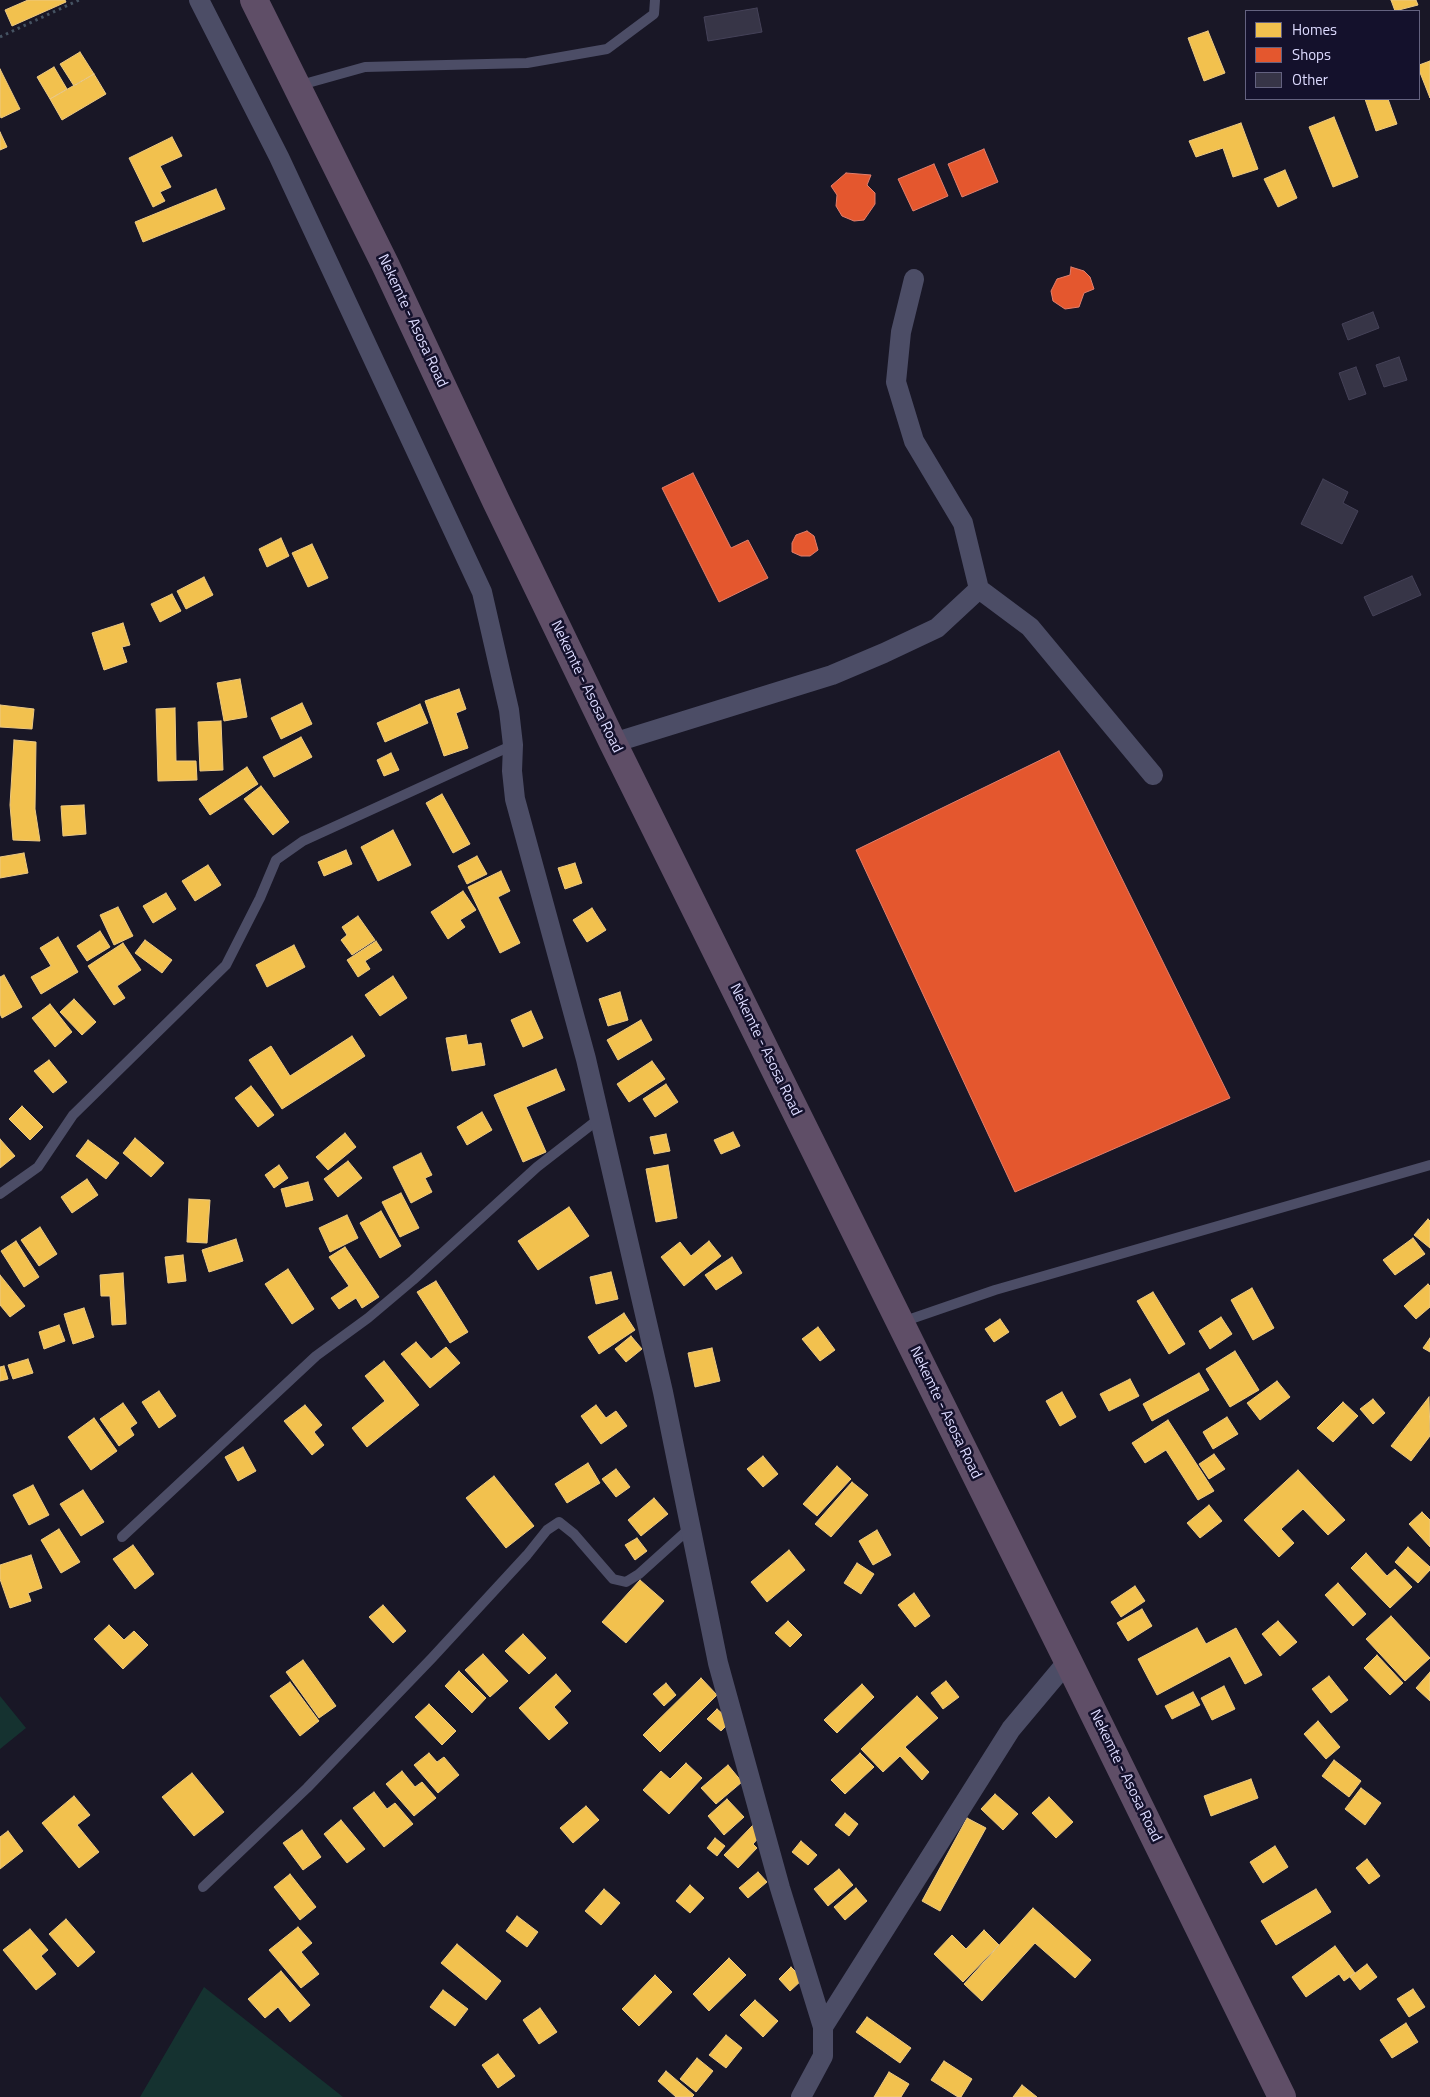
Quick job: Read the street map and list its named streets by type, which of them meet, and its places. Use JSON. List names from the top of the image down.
{
  "streets": {
    "highway": ["Nekemte - Asosa Road"]
  },
  "legend": ["Homes", "Shops", "Other"]
}
